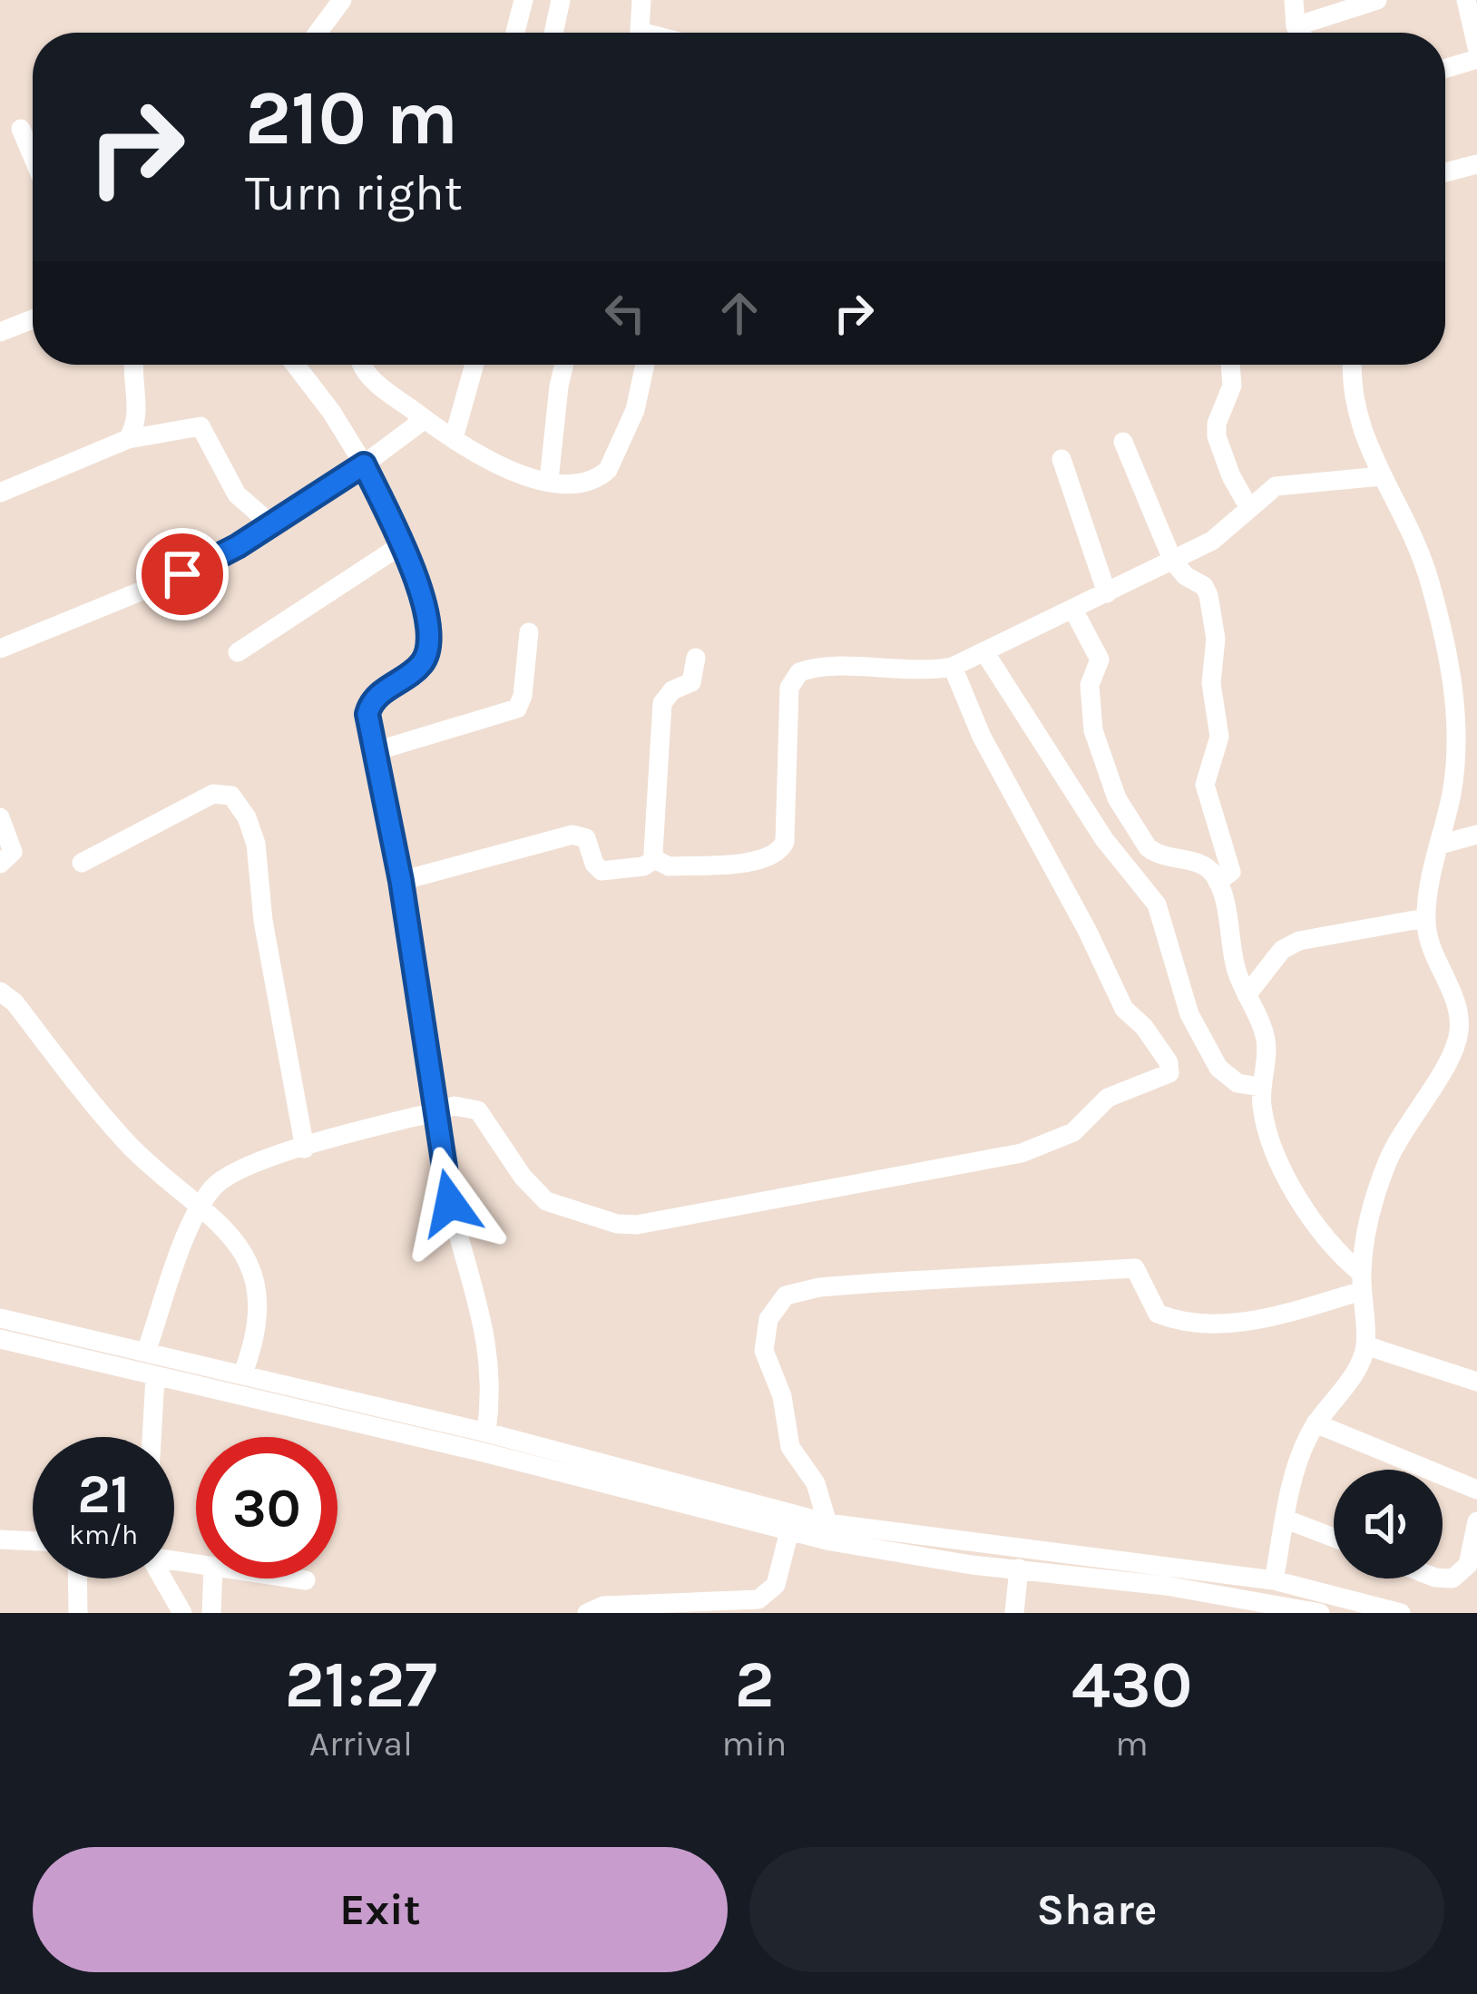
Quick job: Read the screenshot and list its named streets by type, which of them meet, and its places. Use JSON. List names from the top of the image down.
{
  "page": {
    "turn": ["210 m", "Turn right"],
    "speed": "21 km/h",
    "limit": "30",
    "eta": [
      "21:27",
      "Arrival",
      "2",
      "min",
      "430",
      "m"
    ],
    "buttons": ["Exit", "Share"]
  }
}
